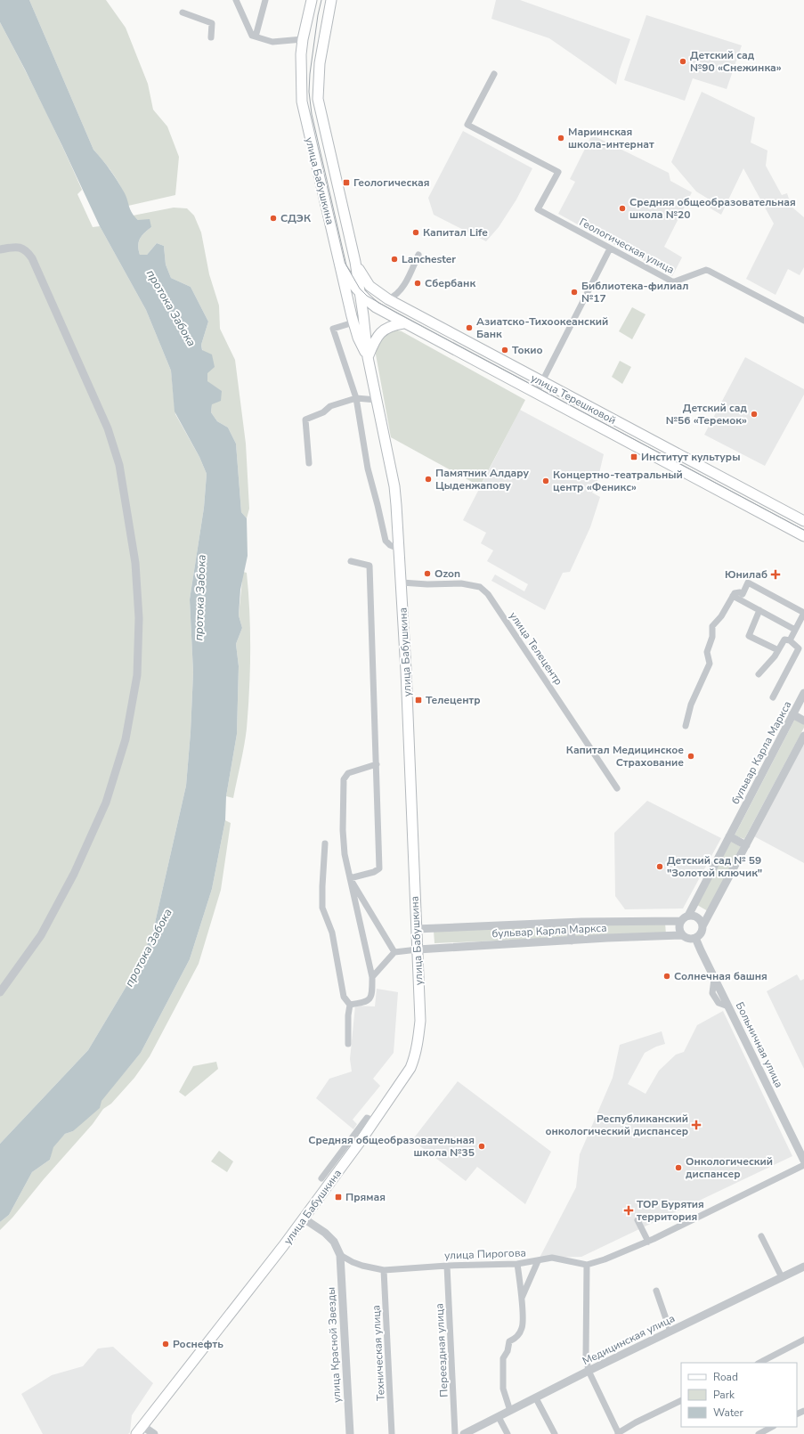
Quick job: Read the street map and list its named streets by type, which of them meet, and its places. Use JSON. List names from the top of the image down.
{
  "streets": {
    "main road": ["улица Бабушкина", "улица Терешковой"],
    "street": [
      "Геологическая улица",
      "улица Телецентр",
      "бульвар Карла Маркса",
      "Больничная улица",
      "улица Пирогова",
      "Медицинская улица",
      "улица Красной Звезды",
      "Переездная улица",
      "Техническая улица"
    ]
  },
  "crossings": [
    ["улица Бабушкина", "улица Терешковой"],
    ["улица Бабушкина", "улица Телецентр"],
    ["улица Бабушкина", "бульвар Карла Маркса"],
    ["бульвар Карла Маркса", "Больничная улица"],
    ["улица Пирогова", "улица Красной Звезды"],
    ["улица Пирогова", "Переездная улица"],
    ["улица Пирогова", "Техническая улица"]
  ],
  "water": ["протока Забока"],
  "places": {
    "other": [
      "Детский сад №90 «Снежинка»",
      "Мариинская школа-интернат",
      "Средняя общеобразовательная школа №20",
      "СДЭК",
      "Капитал Life",
      "Lanchester",
      "Сбербанк",
      "Библиотека-филиал №17",
      "Азиатско-Тихоокеанский Банк",
      "Токио",
      "Детский сад №56 «Теремок»",
      "Памятник Алдару Цыденжапову",
      "Концертно-театральный центр «Феникс»",
      "Ozon",
      "Капитал Медицинское Страхование",
      "Детский сад № 59 \"Золотой ключик\"",
      "Солнечная башня",
      "Средняя общеобразовательная школа №35",
      "Онкологический диспансер",
      "Роснефть"
    ],
    "transit": [
      "Геологическая",
      "Институт культуры",
      "Телецентр",
      "Прямая"
    ],
    "health": ["Юнилаб", "Республиканский онкологический диспансер", "ТОР Бурятия территория"]
  },
  "legend": ["Road", "Park", "Water"]
}
